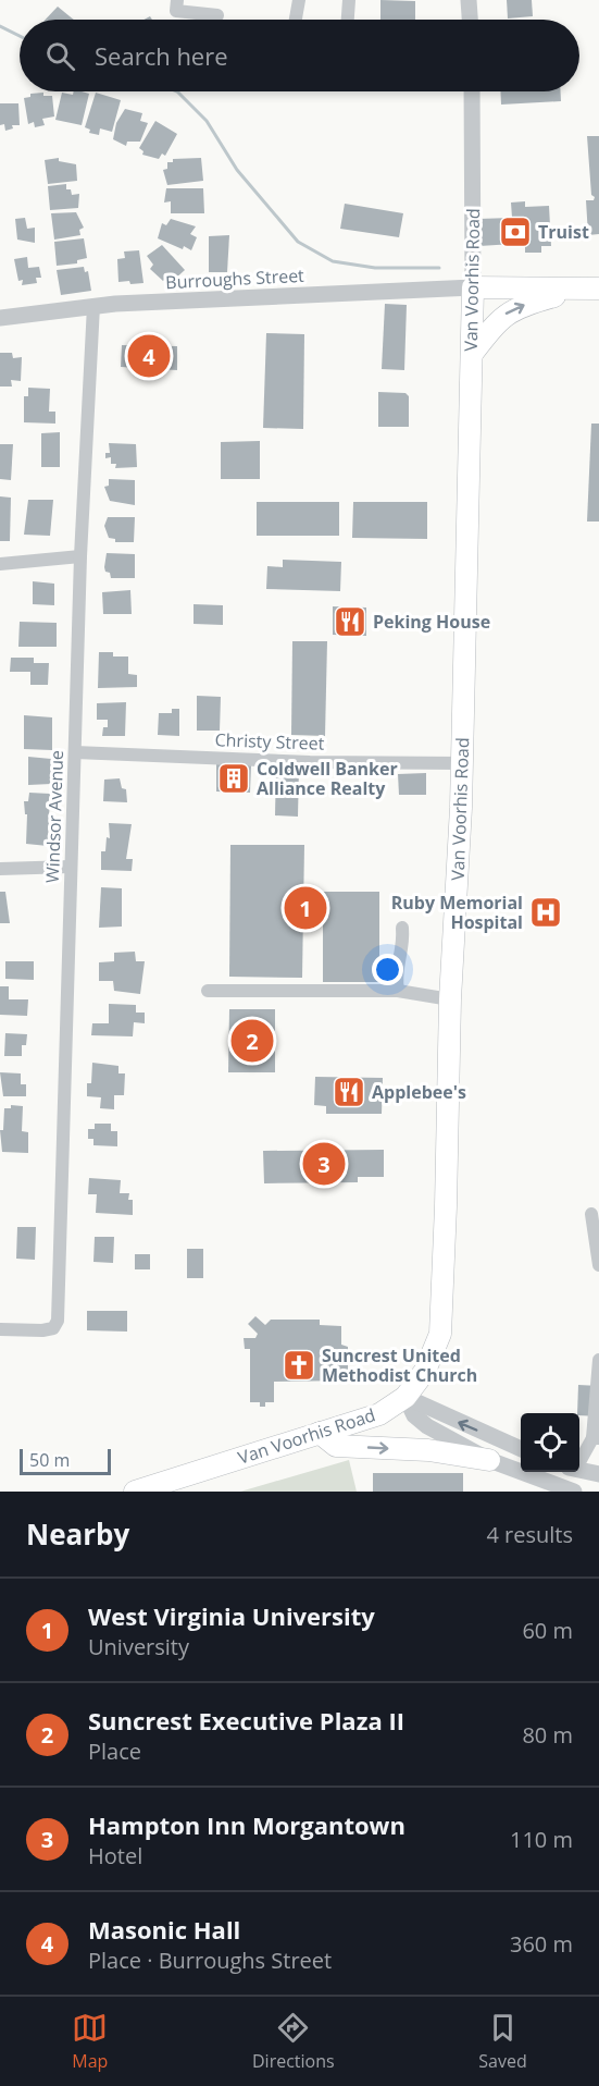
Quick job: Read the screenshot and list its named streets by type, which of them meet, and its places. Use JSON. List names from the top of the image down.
{
  "streets": {
    "main road": ["Van Voorhis Road"],
    "street": ["Burroughs Street", "Christy Street", "Windsor Avenue"]
  },
  "crossings": [
    ["Burroughs Street", "Van Voorhis Road"],
    ["Burroughs Street", "Windsor Avenue"],
    ["Van Voorhis Road", "Christy Street"],
    ["Christy Street", "Windsor Avenue"]
  ],
  "places": {
    "bank": ["Truist"],
    "restaurant": ["Peking House", "Applebee's"],
    "building": ["Coldwell Banker Alliance Realty"],
    "hospital": ["Ruby Memorial Hospital"],
    "church": ["Suncrest United Methodist Church"]
  },
  "scale_bar": "50 m",
  "page": {
    "search": "Search here",
    "pins": [
      "4",
      "1",
      "2",
      "3"
    ],
    "scale": "50 m",
    "heading": ["Nearby", "4 results"],
    "list": [
      {
        "mark": "1",
        "name": "West Virginia University",
        "note": "University",
        "value": "60 m"
      },
      {
        "mark": "2",
        "name": "Suncrest Executive Plaza II",
        "note": "Place",
        "value": "80 m"
      },
      {
        "mark": "3",
        "name": "Hampton Inn Morgantown",
        "note": "Hotel",
        "value": "110 m"
      },
      {
        "mark": "4",
        "name": "Masonic Hall",
        "note": "Place · Burroughs Street",
        "value": "360 m"
      }
    ],
    "nav": ["Map", "Directions", "Saved"]
  }
}
